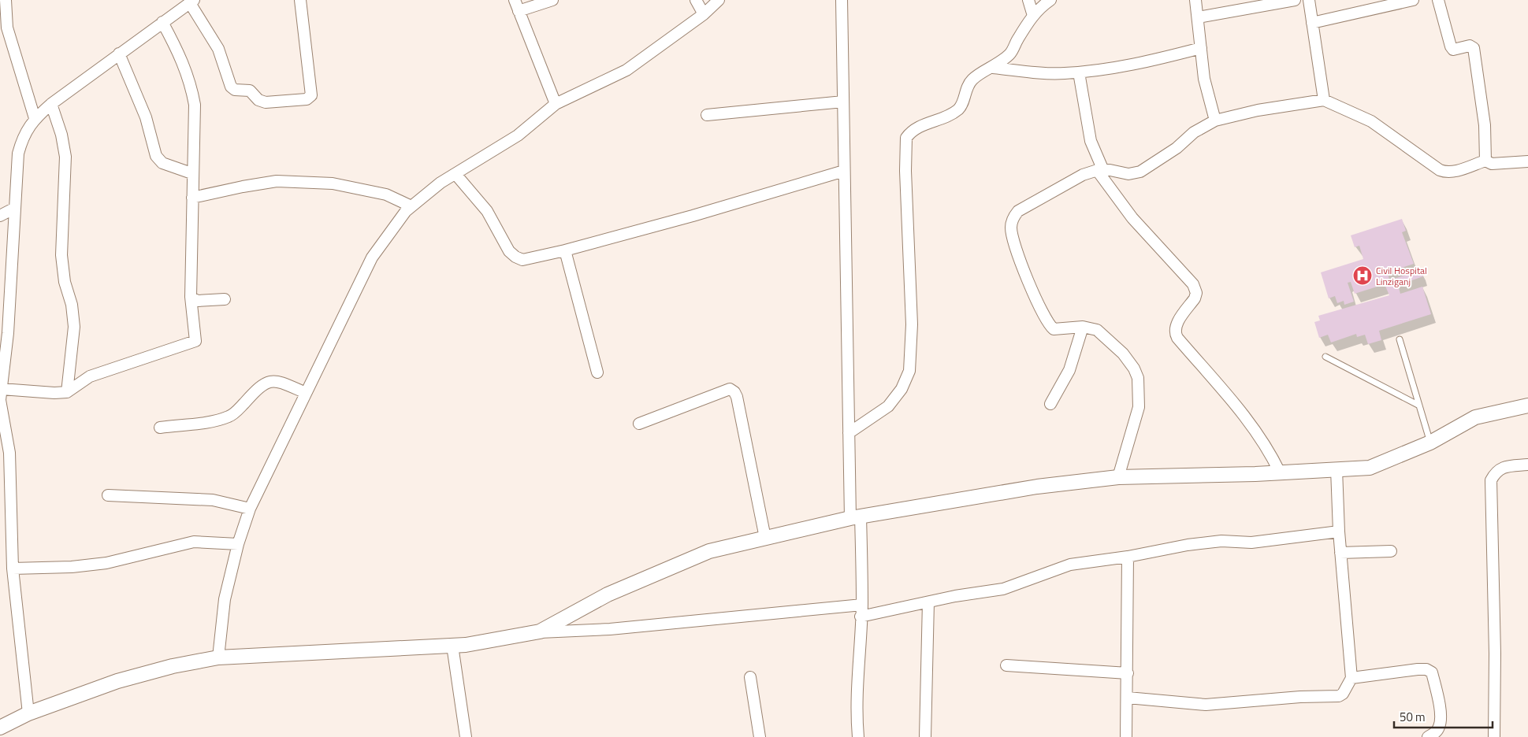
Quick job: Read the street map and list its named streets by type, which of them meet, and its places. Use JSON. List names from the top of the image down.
{
  "places": {
    "hospital": ["Civil Hospital Linziganj"]
  },
  "scale_bar": "50 m"
}
